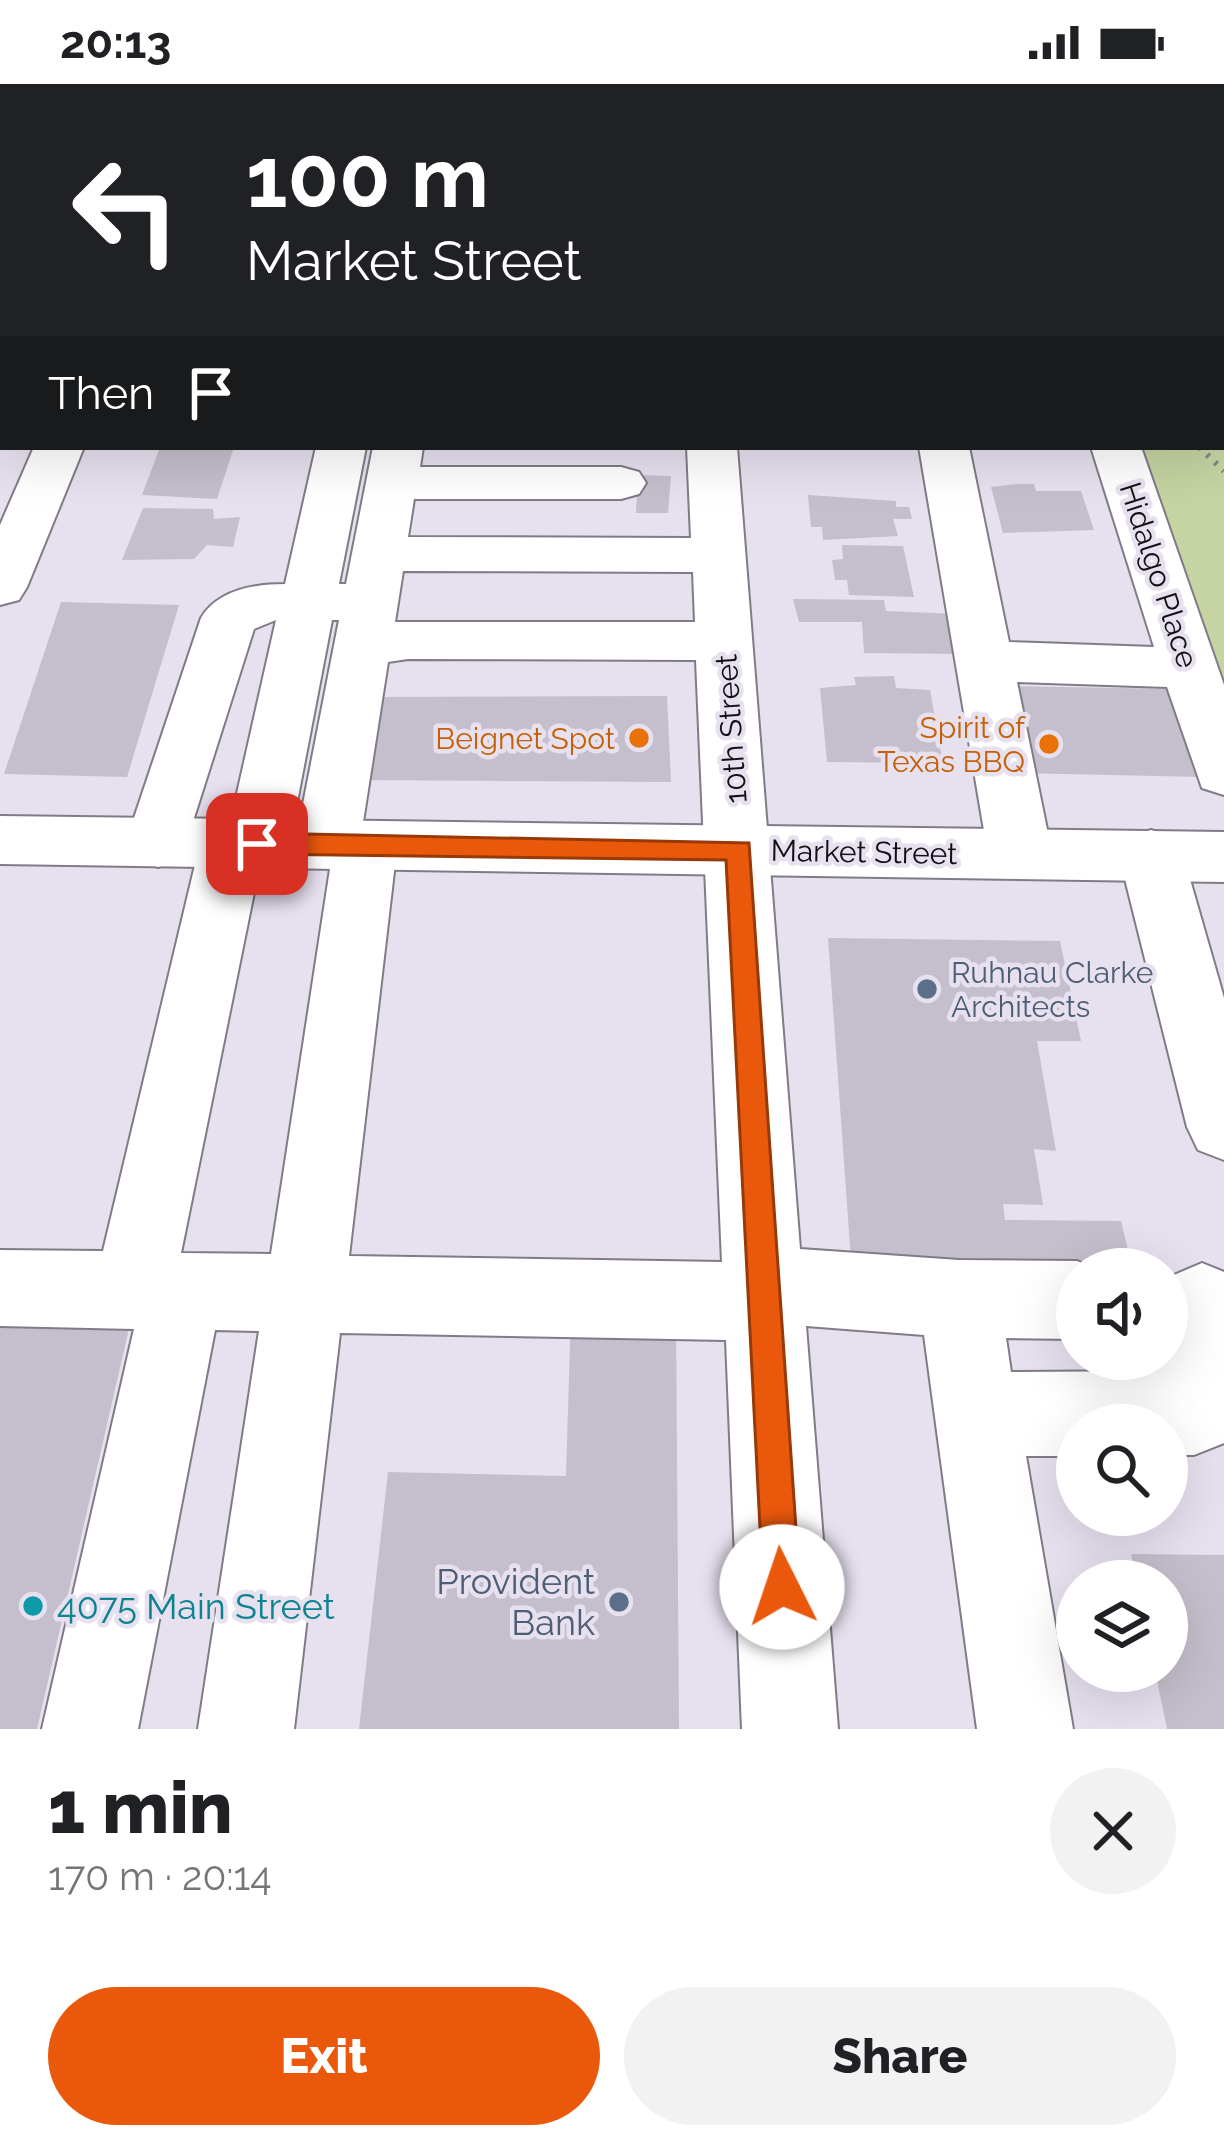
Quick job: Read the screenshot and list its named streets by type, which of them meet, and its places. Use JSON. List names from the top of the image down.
{
  "streets": {
    "street": ["Hidalgo Place", "10th Street", "Market Street"]
  },
  "crossings": [
    ["10th Street", "Market Street"]
  ],
  "places": [
    "Beignet Spot",
    "Spirit of Texas BBQ",
    "Ruhnau Clarke Architects",
    "Provident Bank",
    "4075 Main Street"
  ],
  "page": {
    "status": "20:13",
    "turn": ["100 m", "Market Street"],
    "then": "Then",
    "heading": ["1 min", "170 m · 20:14"],
    "buttons": ["Exit", "Share"]
  }
}
